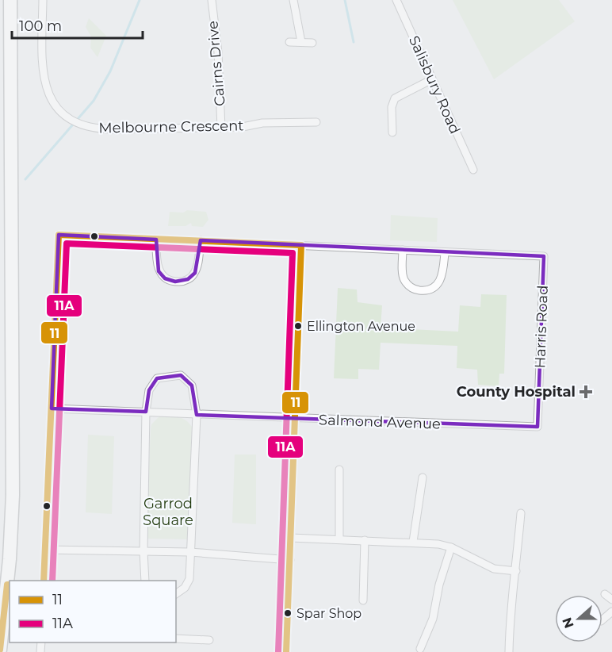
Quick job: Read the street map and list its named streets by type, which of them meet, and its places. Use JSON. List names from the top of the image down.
{
  "streets": {
    "street": [
      "Cairns Drive",
      "Salisbury Road",
      "Melbourne Crescent",
      "Harris Road",
      "Salmond Avenue"
    ]
  },
  "crossings": [
    ["Cairns Drive", "Melbourne Crescent"],
    ["Harris Road", "Salmond Avenue"]
  ],
  "parks": ["Garrod Square"],
  "places": {
    "other": ["Ellington Avenue", "Spar Shop"],
    "health": ["County Hospital"]
  },
  "lines": ["transit line 11", "transit line 11A"],
  "legend": ["11", "11A"],
  "scale_bar": "100 m",
  "north": "left"
}
